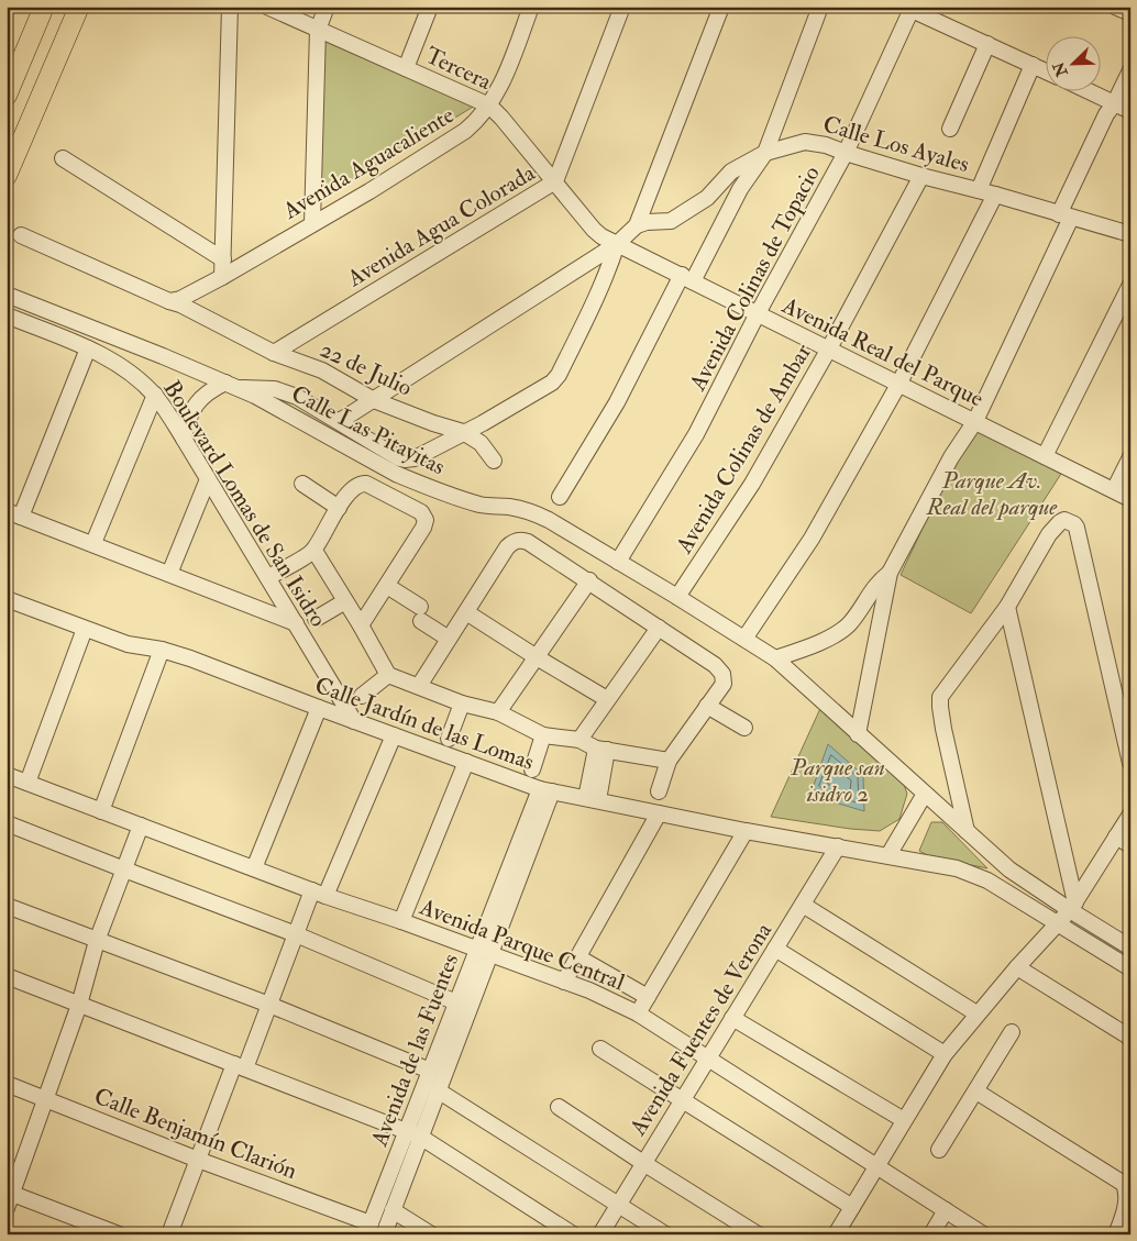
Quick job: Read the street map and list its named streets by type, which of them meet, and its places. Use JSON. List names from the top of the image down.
{
  "streets": {
    "street": [
      "Tercera",
      "Calle Los Ayales",
      "Avenida Aguacaliente",
      "Avenida Agua Colorada",
      "Avenida Colinas de Topacio",
      "Avenida Real del Parque",
      "22 de Julio",
      "Calle Las Pitayitas",
      "Avenida Colinas de Ambar",
      "Boulevard Lomas de San Isidro",
      "Calle Jardín de las Lomas",
      "Avenida Parque Central",
      "Avenida Fuentes de Verona",
      "Avenida de las Fuentes",
      "Calle Benjamín Clarión"
    ]
  },
  "crossings": [
    ["Tercera", "Avenida Aguacaliente"],
    ["Tercera", "Avenida Agua Colorada"],
    ["Tercera", "Avenida Real del Parque"],
    ["Calle Los Ayales", "Avenida Colinas de Topacio"],
    ["Calle Los Ayales", "Avenida Colinas de Ambar"],
    ["Avenida Aguacaliente", "22 de Julio"],
    ["Avenida Agua Colorada", "22 de Julio"],
    ["Avenida Colinas de Topacio", "Avenida Real del Parque"],
    ["Avenida Colinas de Topacio", "Calle Las Pitayitas"],
    ["Avenida Real del Parque", "Avenida Colinas de Ambar"],
    ["Calle Las Pitayitas", "Avenida Colinas de Ambar"],
    ["Boulevard Lomas de San Isidro", "Calle Jardín de las Lomas"],
    ["Calle Jardín de las Lomas", "Avenida Fuentes de Verona"],
    ["Calle Jardín de las Lomas", "Avenida de las Fuentes"],
    ["Avenida Parque Central", "Avenida Fuentes de Verona"],
    ["Avenida Parque Central", "Avenida de las Fuentes"],
    ["Avenida de las Fuentes", "Calle Benjamín Clarión"]
  ],
  "parks": ["Parque Av. Real del parque", "Parque san isidro 2"],
  "north": "bottom left"
}
